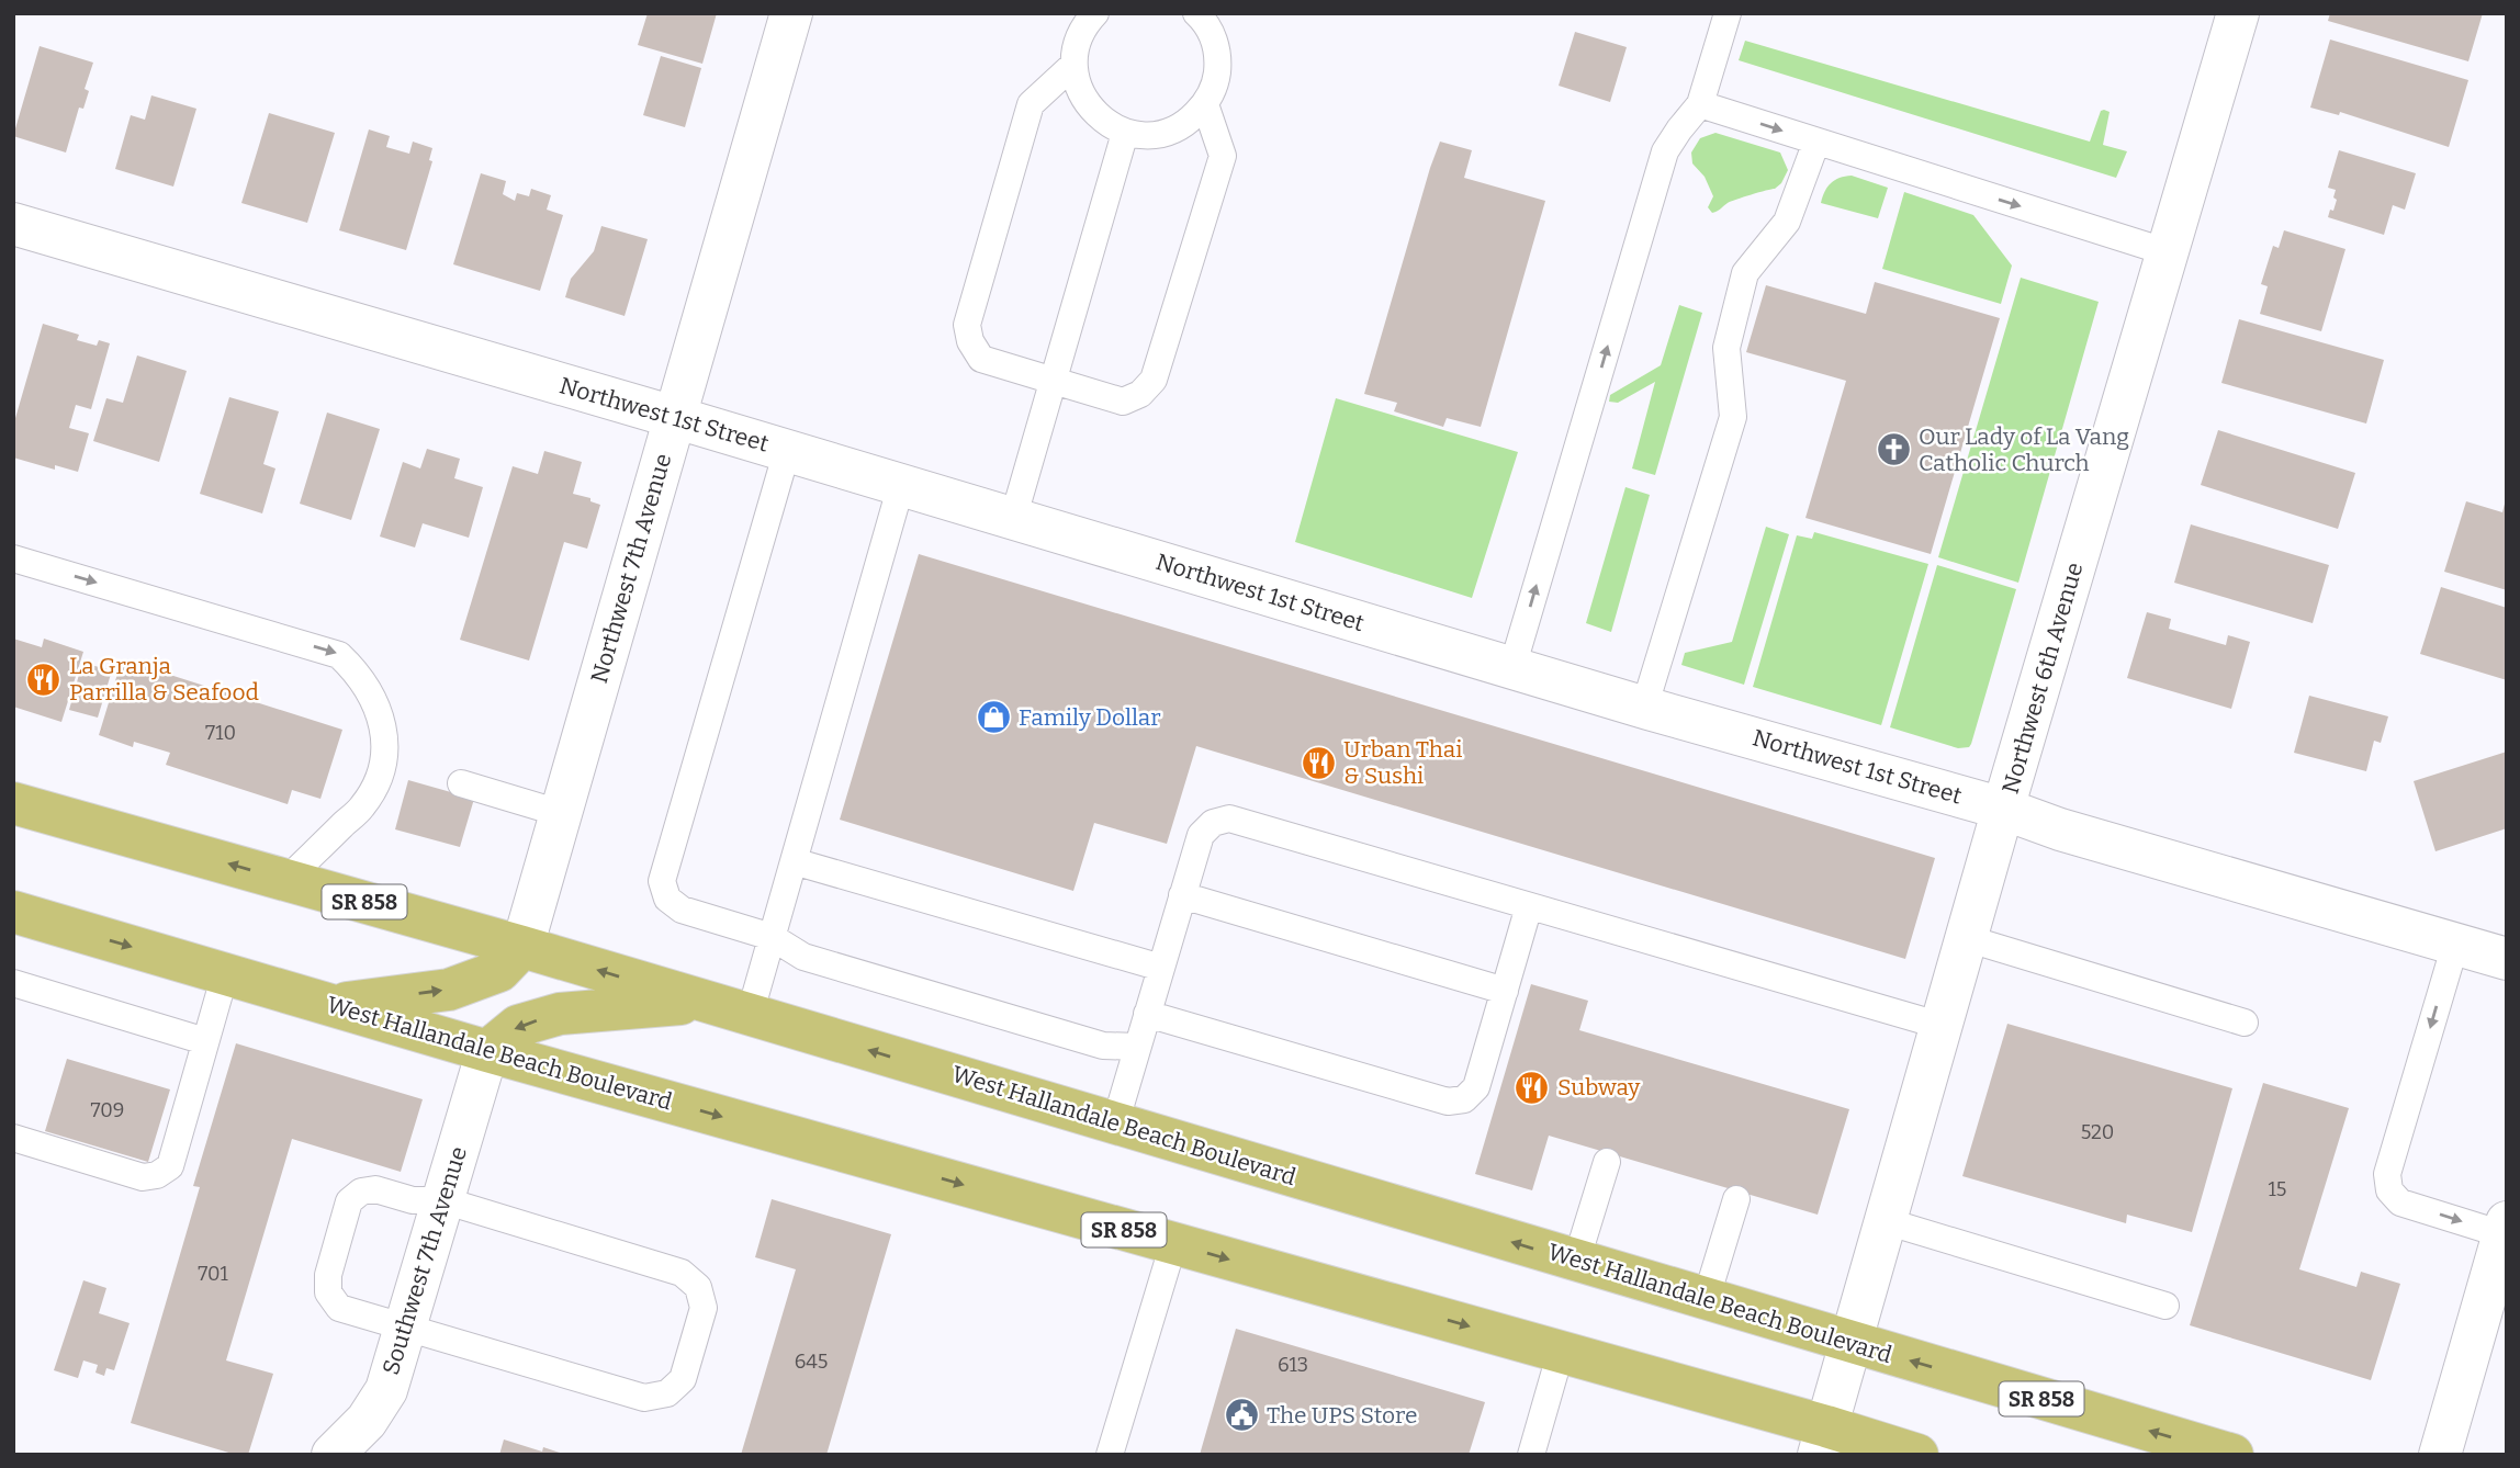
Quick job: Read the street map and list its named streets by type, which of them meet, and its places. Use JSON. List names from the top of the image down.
{
  "streets": {
    "main road": ["SR 858", "West Hallandale Beach Boulevard"],
    "street": [
      "Northwest 1st Street",
      "Northwest 7th Avenue",
      "Northwest 6th Avenue",
      "Southwest 7th Avenue"
    ]
  },
  "crossings": [
    ["Northwest 1st Street", "Northwest 7th Avenue"],
    ["Northwest 1st Street", "Northwest 6th Avenue"],
    ["Northwest 7th Avenue", "West Hallandale Beach Boulevard"],
    ["Northwest 6th Avenue", "West Hallandale Beach Boulevard"],
    ["West Hallandale Beach Boulevard", "Southwest 7th Avenue"]
  ],
  "places": {
    "church": ["Our Lady of La Vang Catholic Church"],
    "restaurant": ["La Granja Parrilla & Seafood", "Urban Thai & Sushi", "Subway"],
    "shop": ["Family Dollar"],
    "public building": ["The UPS Store"]
  },
  "house_numbers": [
    "710",
    "709",
    "520",
    "15",
    "701",
    "645",
    "613"
  ]
}
